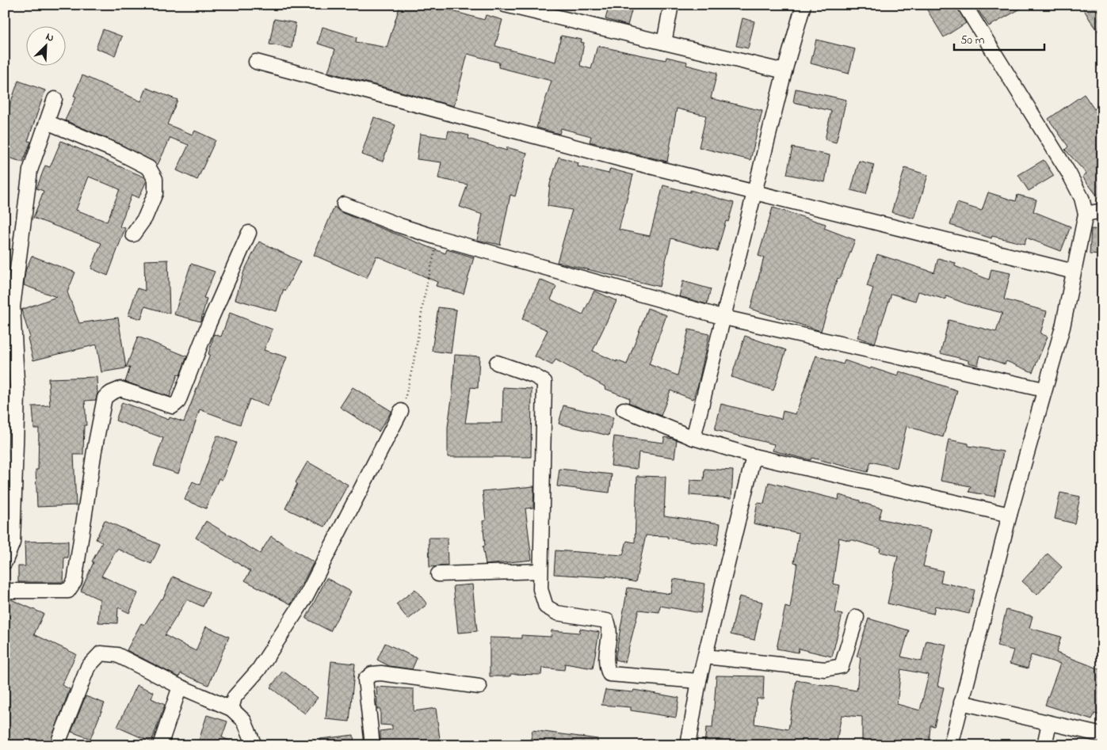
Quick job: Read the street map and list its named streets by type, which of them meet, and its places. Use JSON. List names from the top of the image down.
{
  "scale_bar": "50 m",
  "north": "top right"
}
